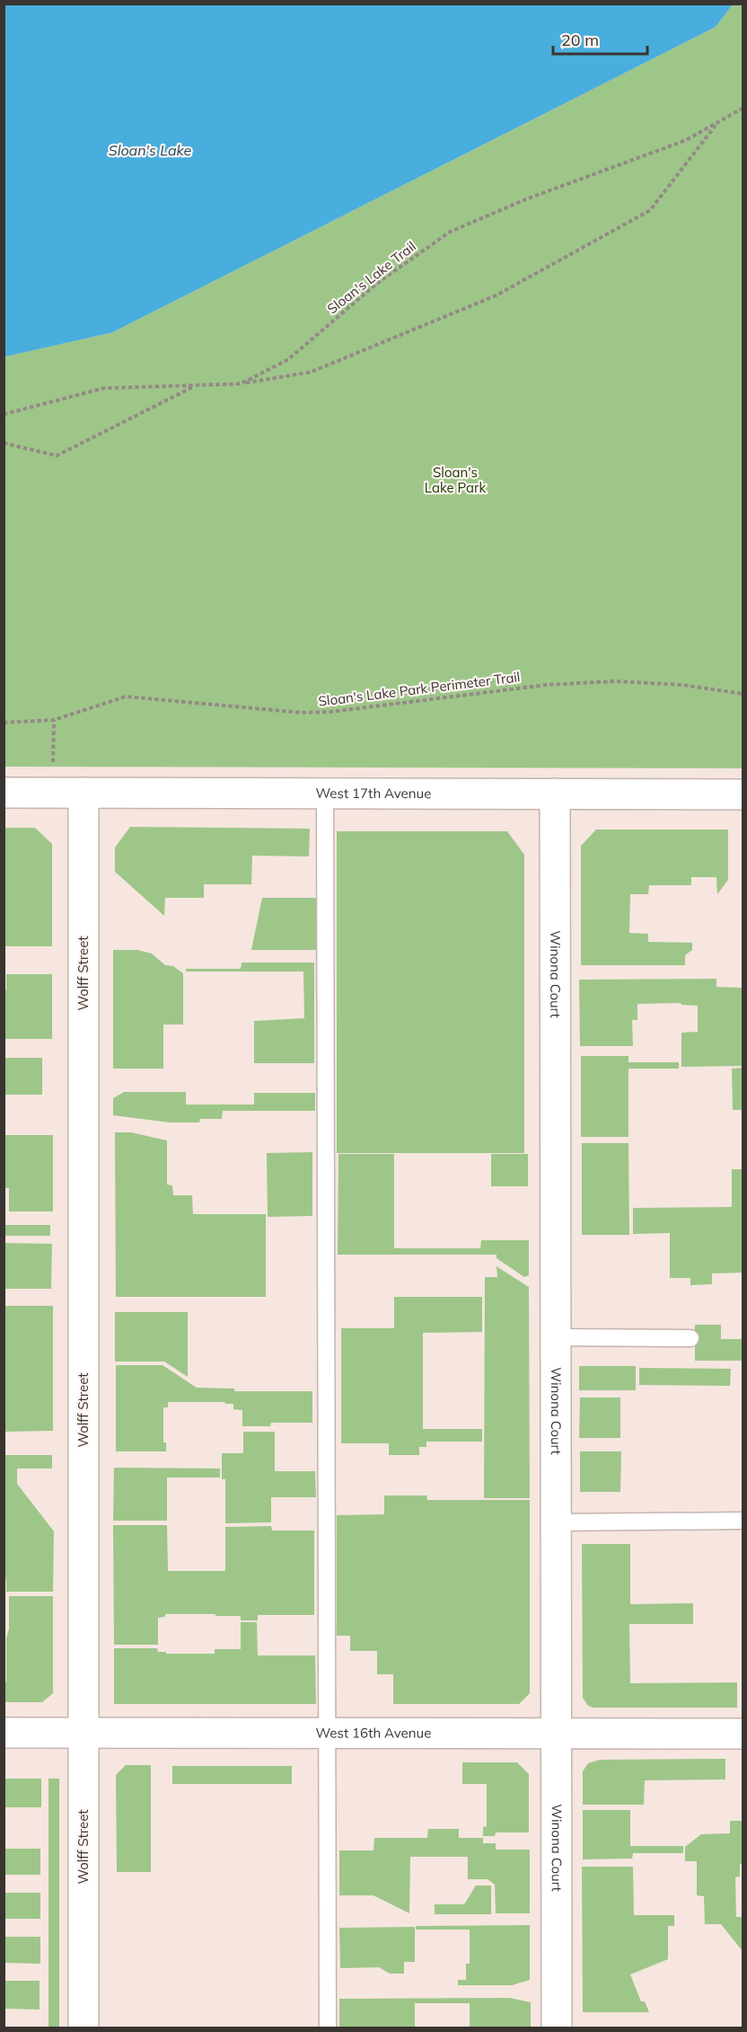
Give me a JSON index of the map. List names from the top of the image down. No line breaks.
{"streets":{"street":["West 17th Avenue","Wolff Street","Winona Court","West 16th Avenue"],"path":["Sloan's Lake Trail","Sloan's Lake Park Perimeter Trail"]},"crossings":[["West 17th Avenue","Wolff Street"],["West 17th Avenue","Winona Court"],["Wolff Street","West 16th Avenue"],["Winona Court","West 16th Avenue"]],"water":["Sloan's Lake"],"parks":["Sloan's Lake Park"],"scale_bar":"20 m"}
